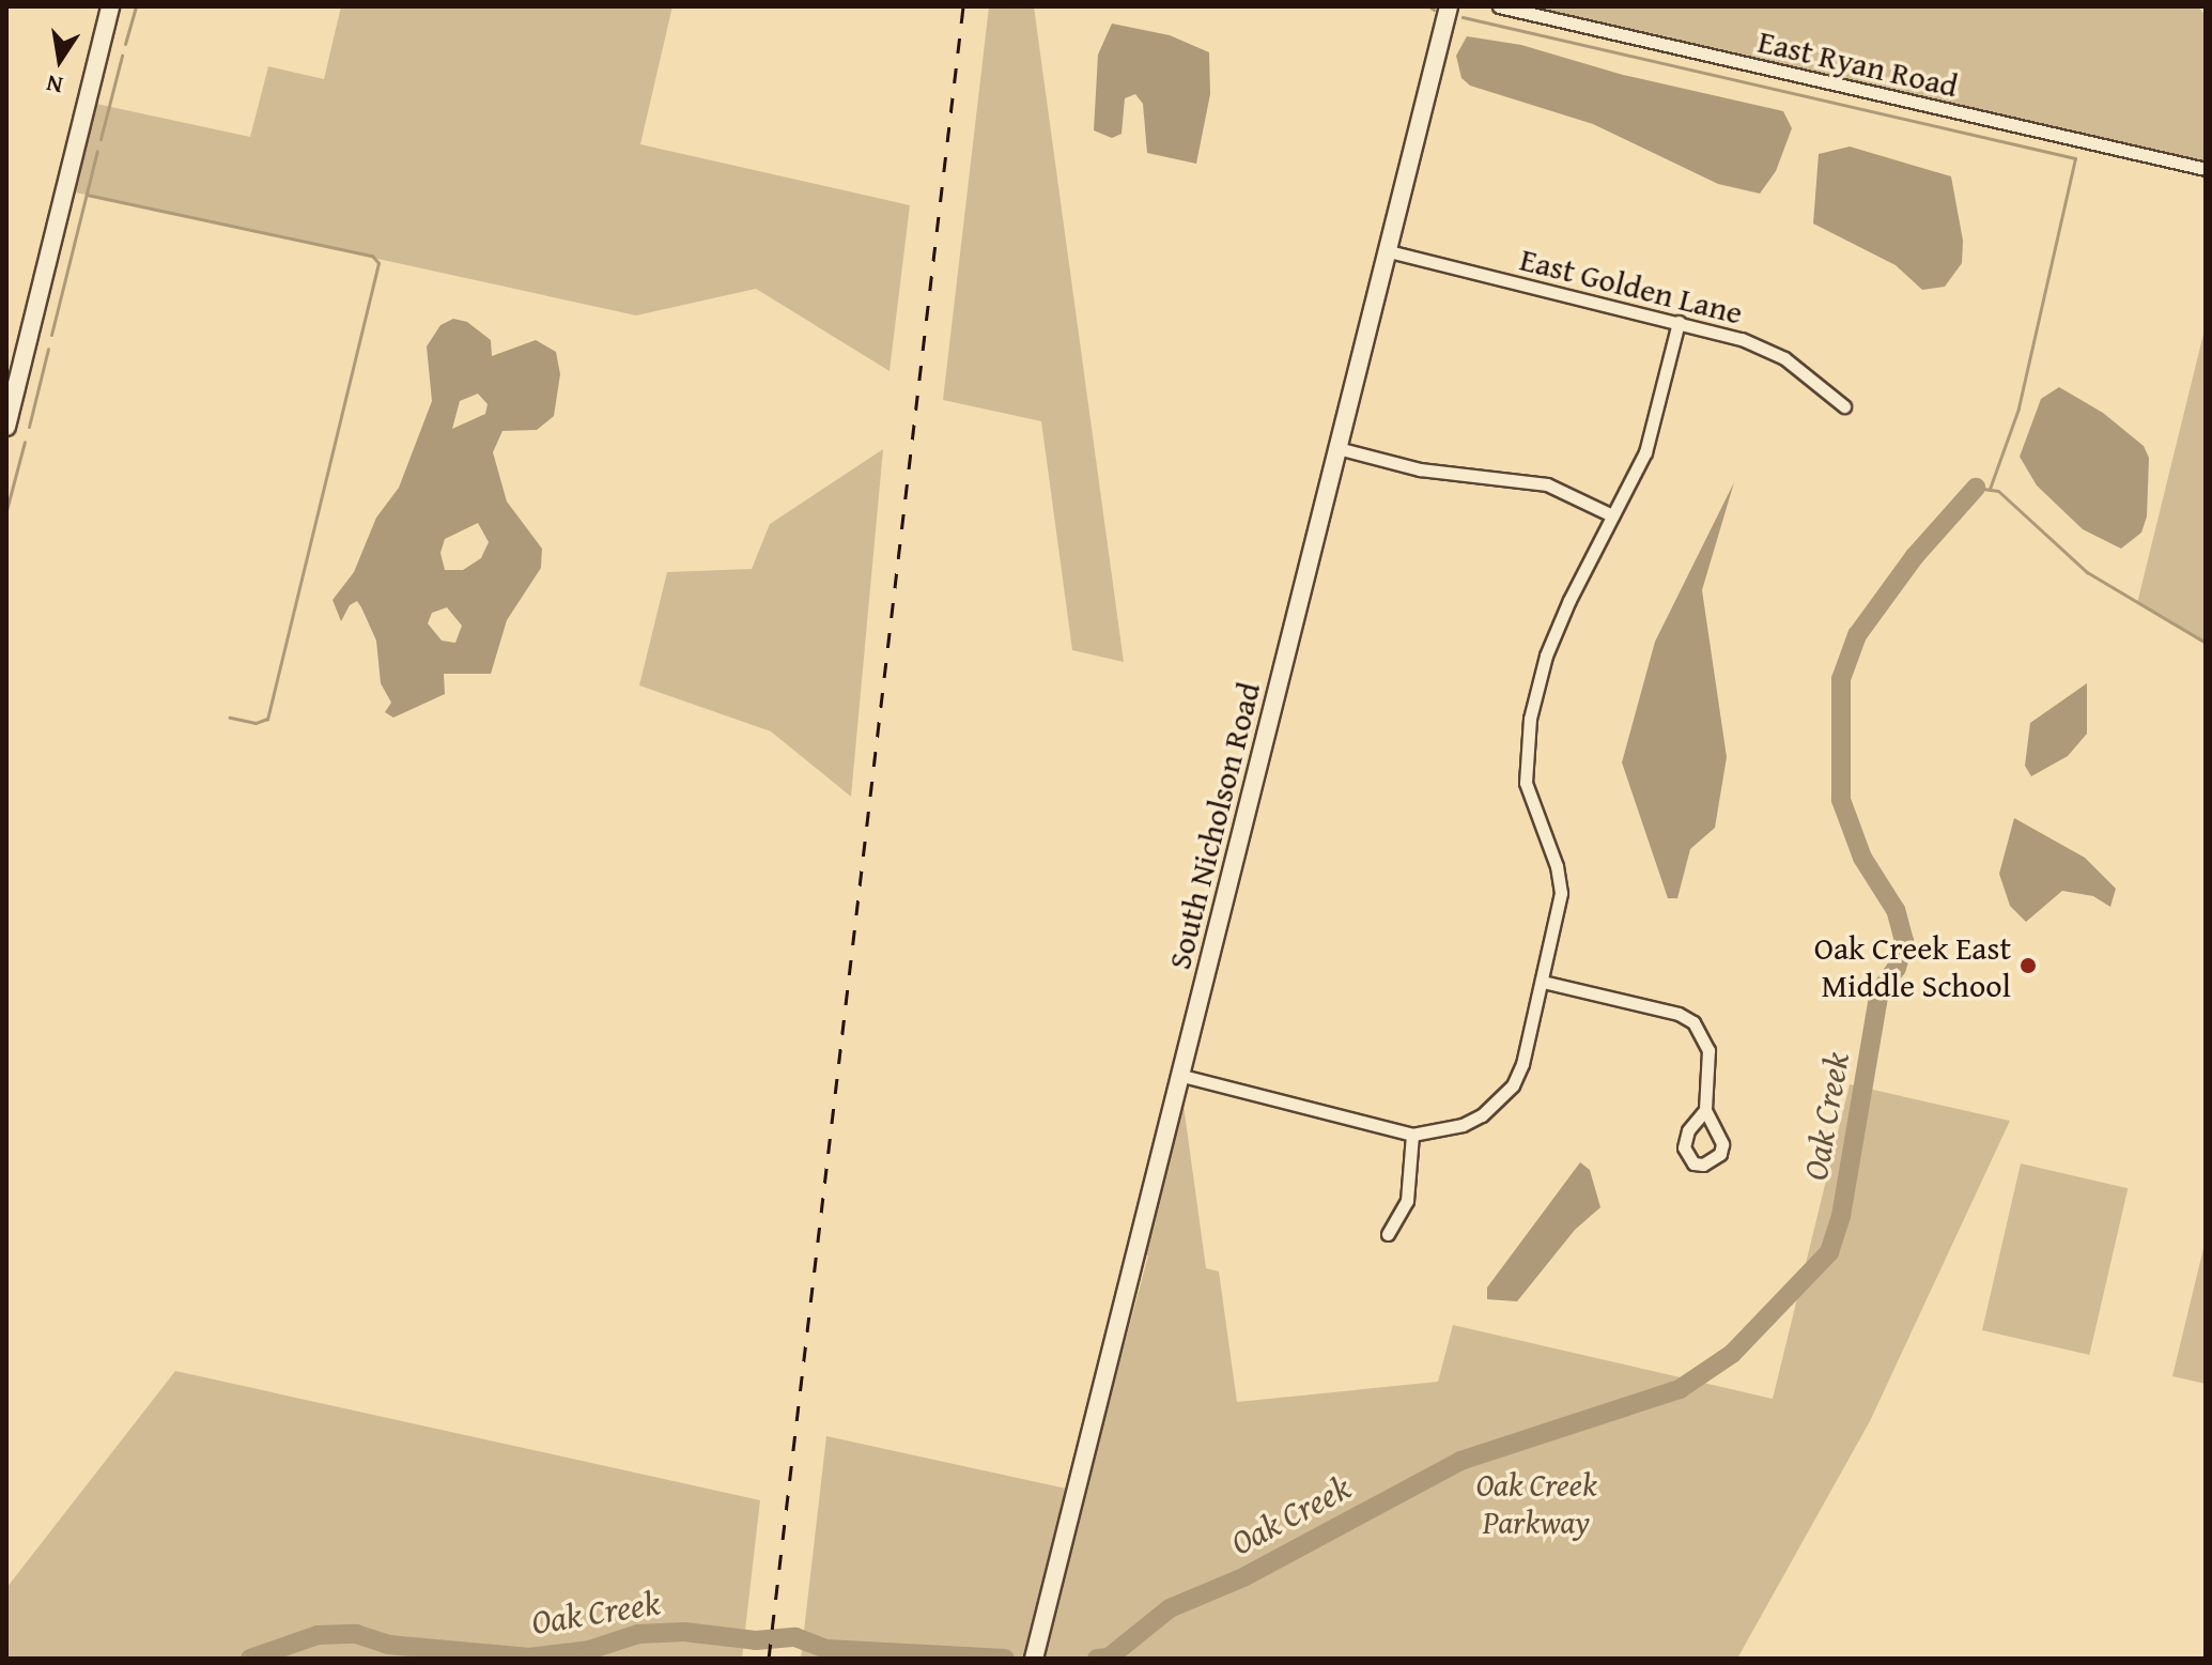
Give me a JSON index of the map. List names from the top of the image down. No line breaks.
{"streets":{"street":["East Ryan Road","East Golden Lane","South Nicholson Road"]},"crossings":[["East Golden Lane","South Nicholson Road"]],"water":["Oak Creek"],"parks":["Oak Creek Parkway"],"places":["Oak Creek East Middle School"],"north":"bottom"}
